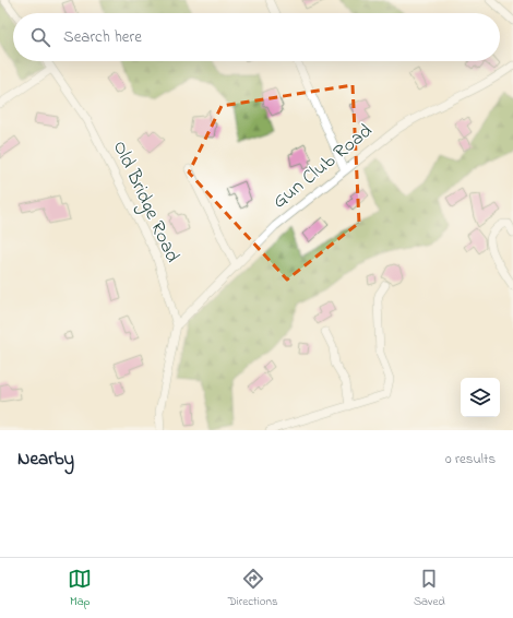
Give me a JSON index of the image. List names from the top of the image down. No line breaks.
{"streets":{"street":["Gun Club Road","Old Bridge Road"]},"crossings":[["Gun Club Road","Old Bridge Road"]],"page":{"search":"Search here","heading":["Nearby","0 results"],"nav":["Map","Directions","Saved"]}}
